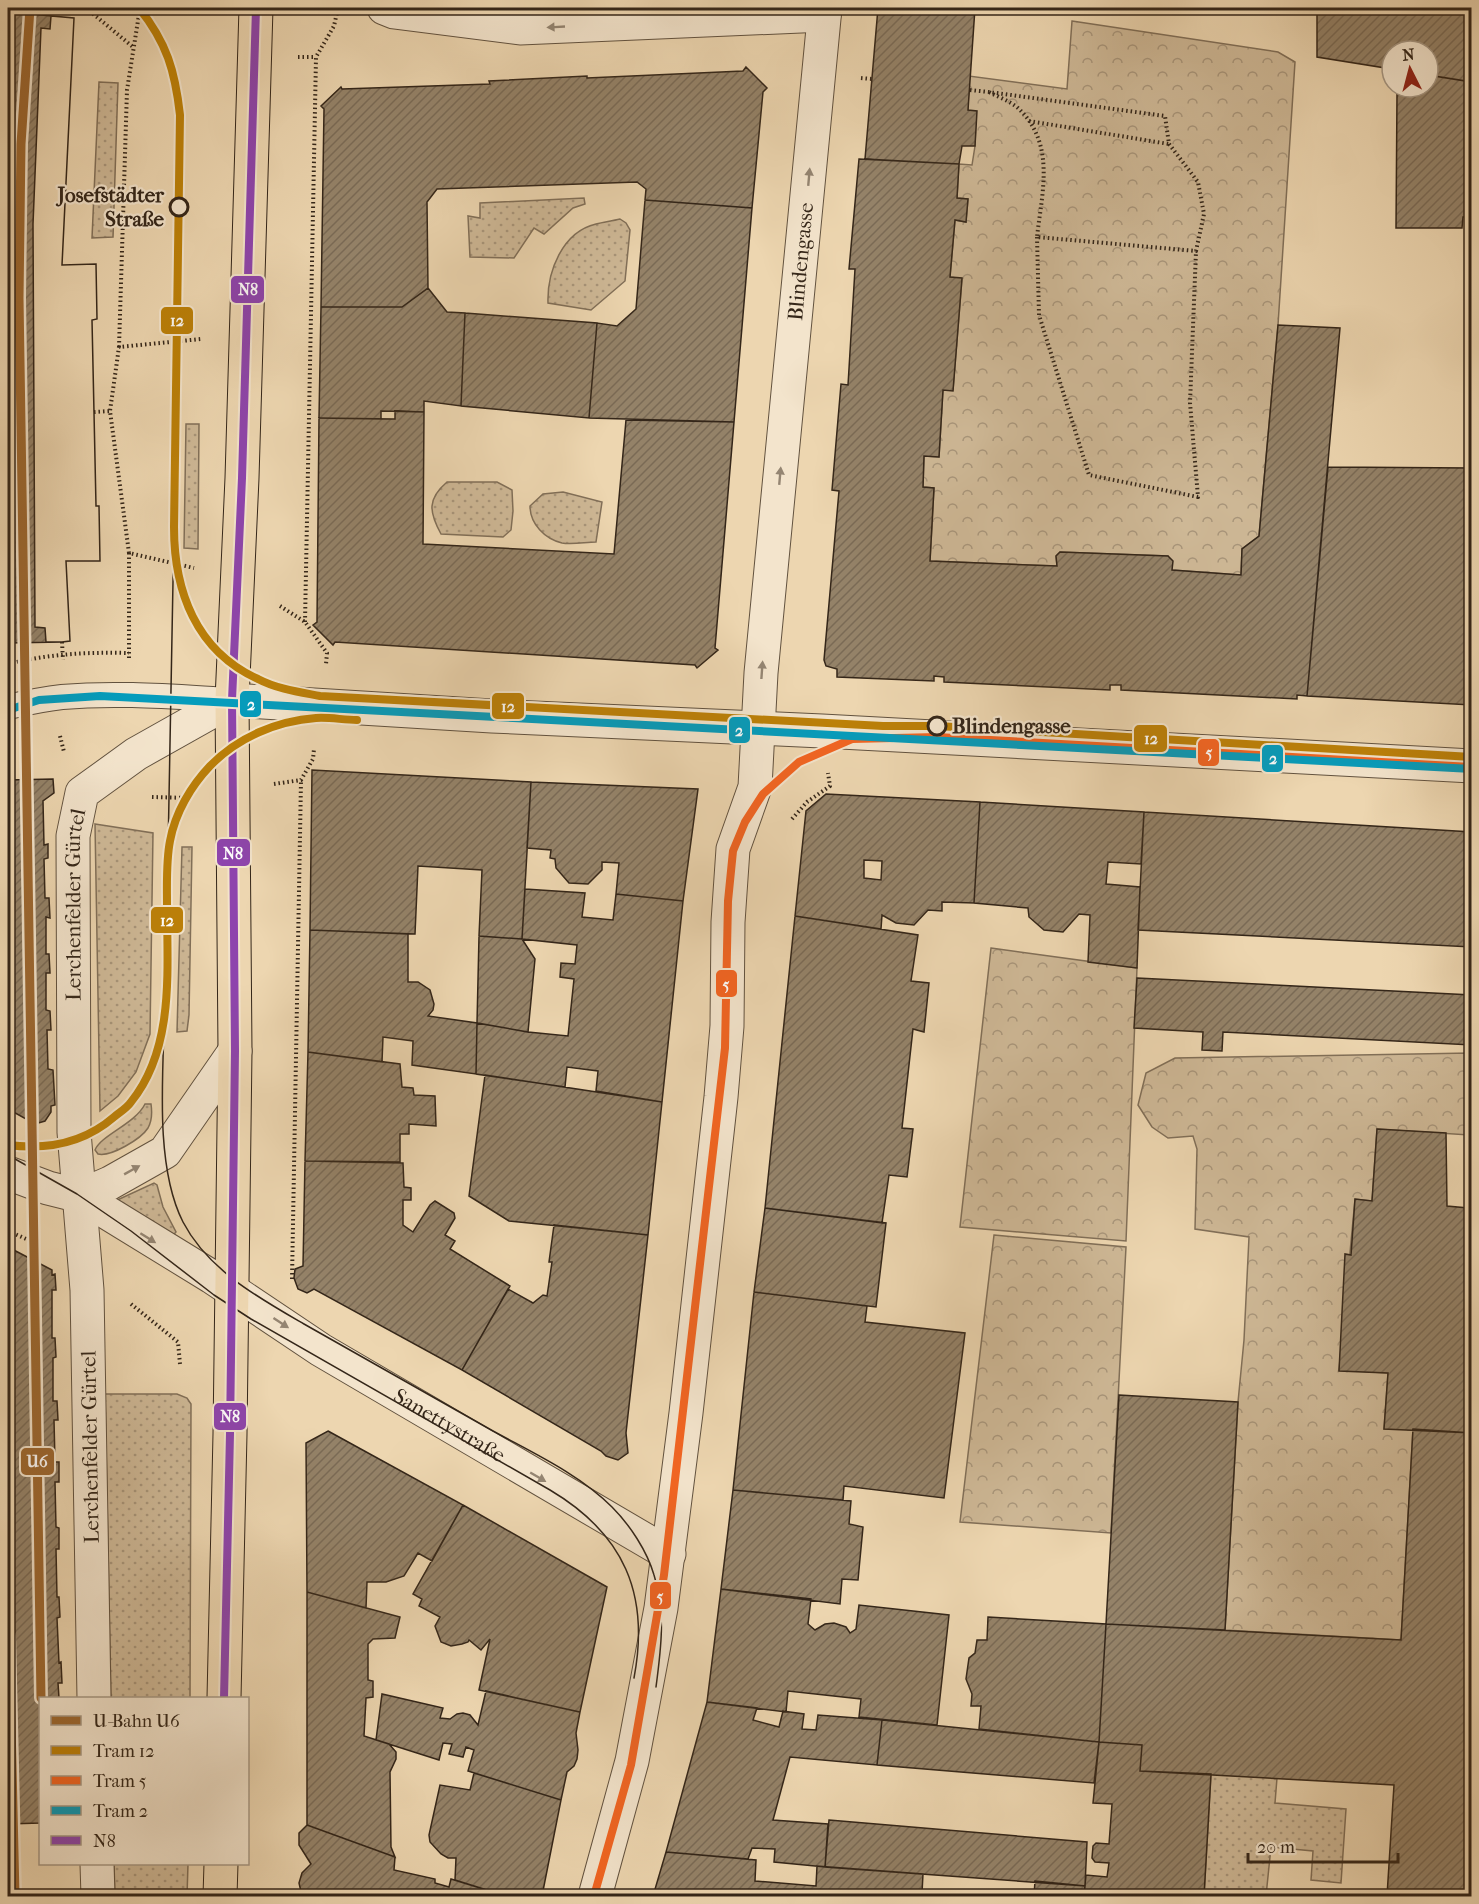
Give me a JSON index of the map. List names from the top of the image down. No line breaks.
{"streets":{"street":["Blindengasse","Lerchenfelder Gürtel","Sanettystraße"]},"crossings":[["Blindengasse","Sanettystraße"]],"one_way":["Blindengasse","Sanettystraße"],"places":["Josefstädter Straße","Blindengasse"],"lines":["metro line U6","tram line 12","transit line N8","tram line 2","tram line 5"],"legend":["U-Bahn U6","Tram 12","Tram 5","Tram 2","N8"],"scale_bar":"20 m","north":"top"}
